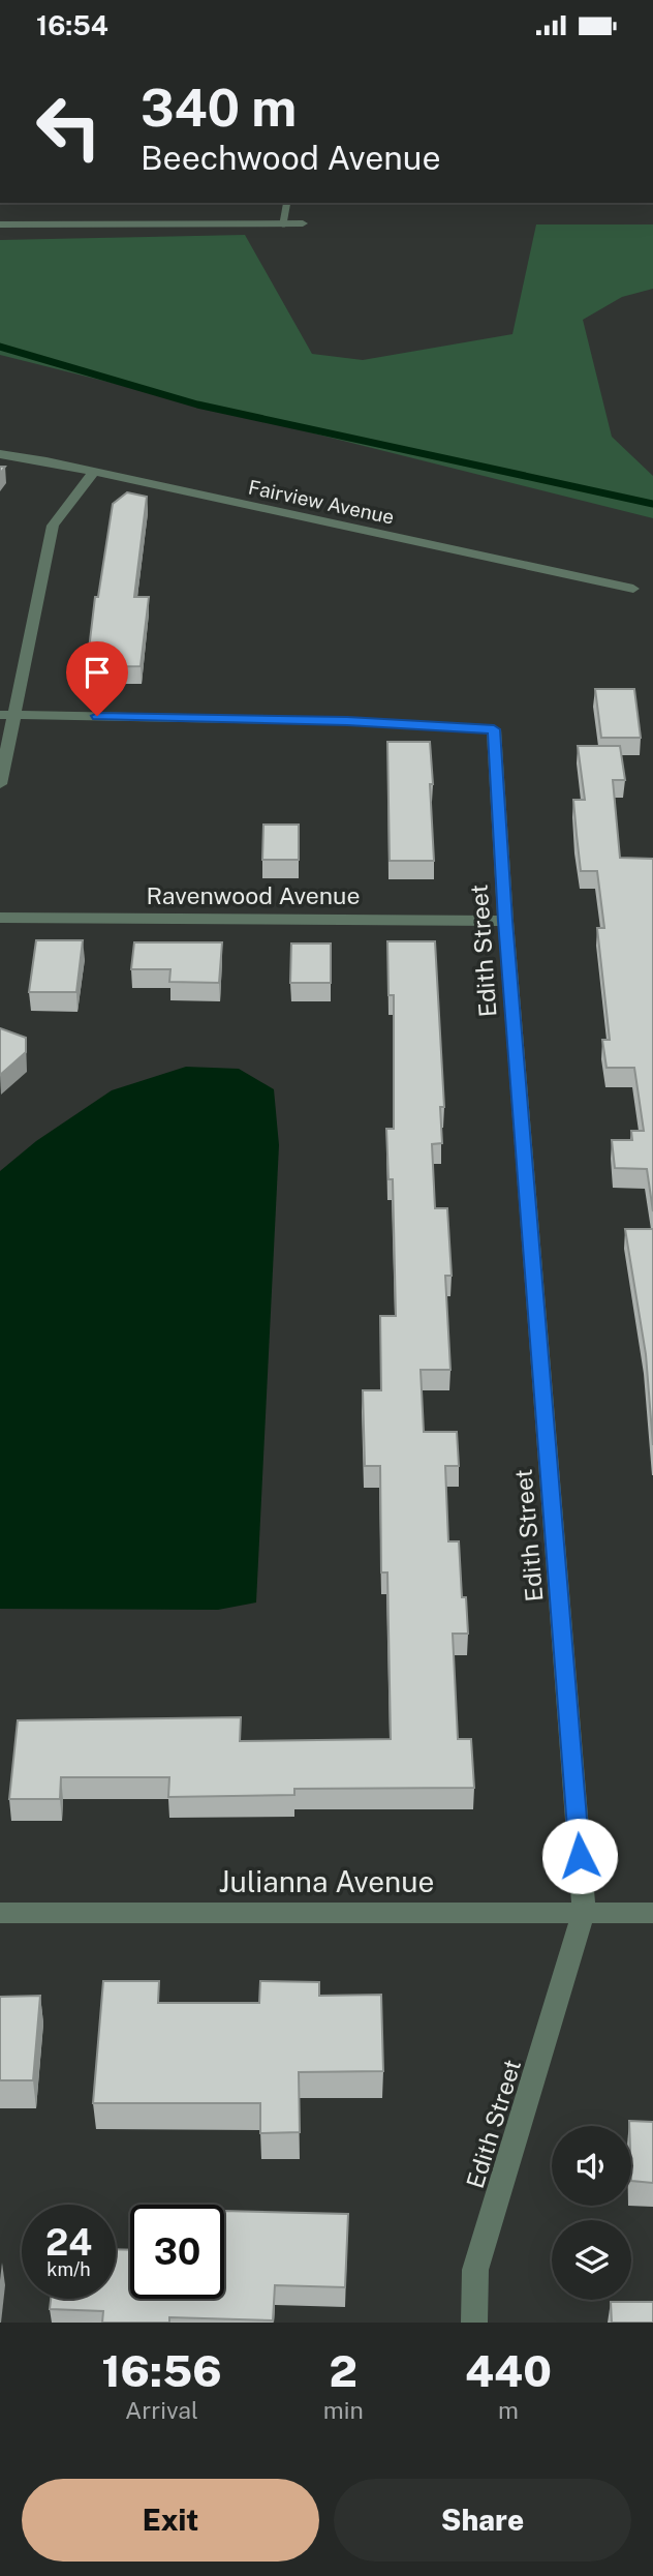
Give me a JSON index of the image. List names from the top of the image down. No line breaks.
{"streets":{"street":["Fairview Avenue","Ravenwood Avenue","Edith Street","Julianna Avenue"]},"crossings":[["Ravenwood Avenue","Edith Street"],["Edith Street","Julianna Avenue"]],"page":{"status":"16:54","turn":["340 m","Beechwood Avenue"],"speed":"24 km/h","limit":"30","eta":["16:56","Arrival","2","min","440","m"],"buttons":["Exit","Share"]}}
